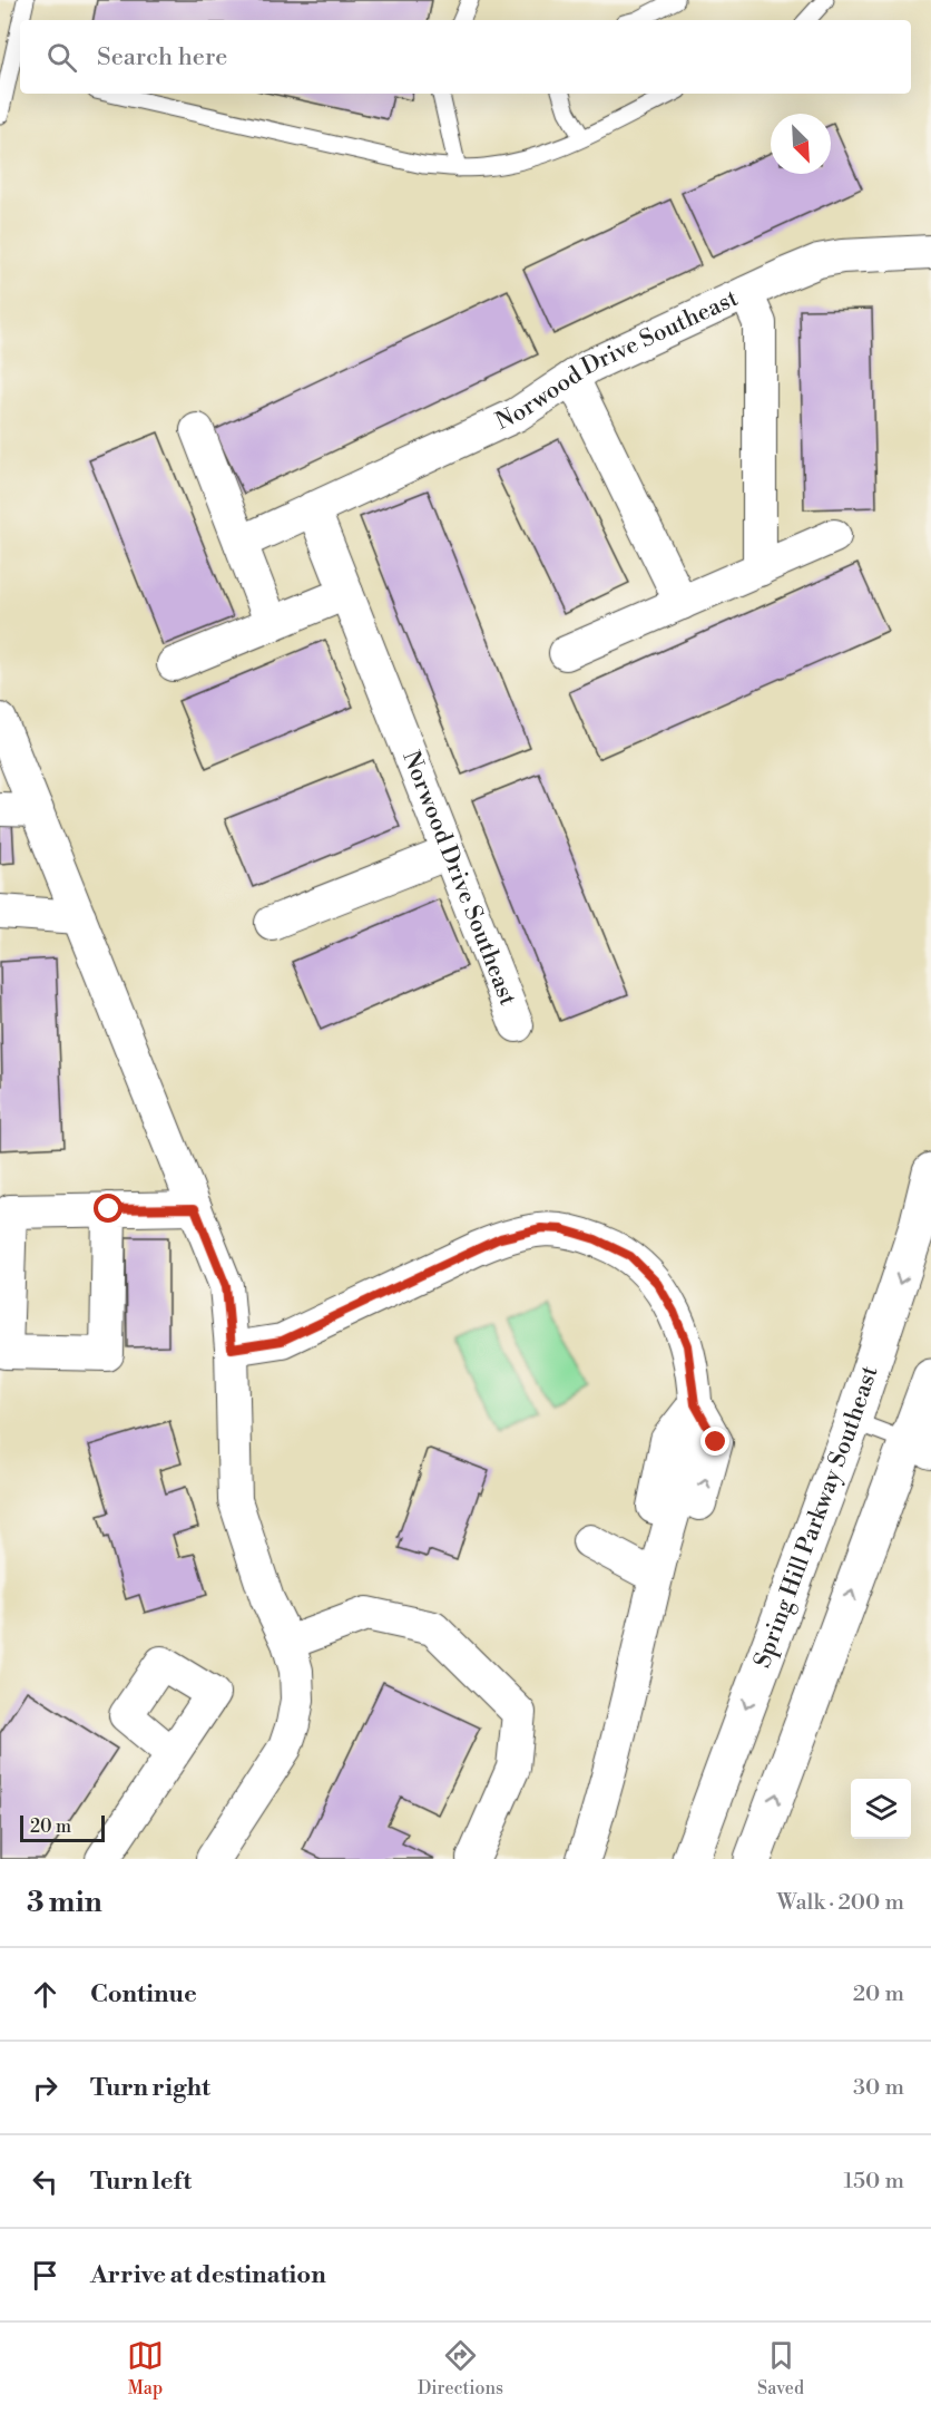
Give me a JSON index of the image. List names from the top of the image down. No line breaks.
{"streets":{"street":["Norwood Drive Southeast","Spring Hill Parkway Southeast"]},"scale_bar":"20 m","north":"bottom right","page":{"search":"Search here","scale":"20 m","heading":["3 min","Walk · 200 m"],"list":[["Continue","20 m"],["Turn right","30 m"],["Turn left","150 m"],"Arrive at destination"],"nav":["Map","Directions","Saved"]}}
